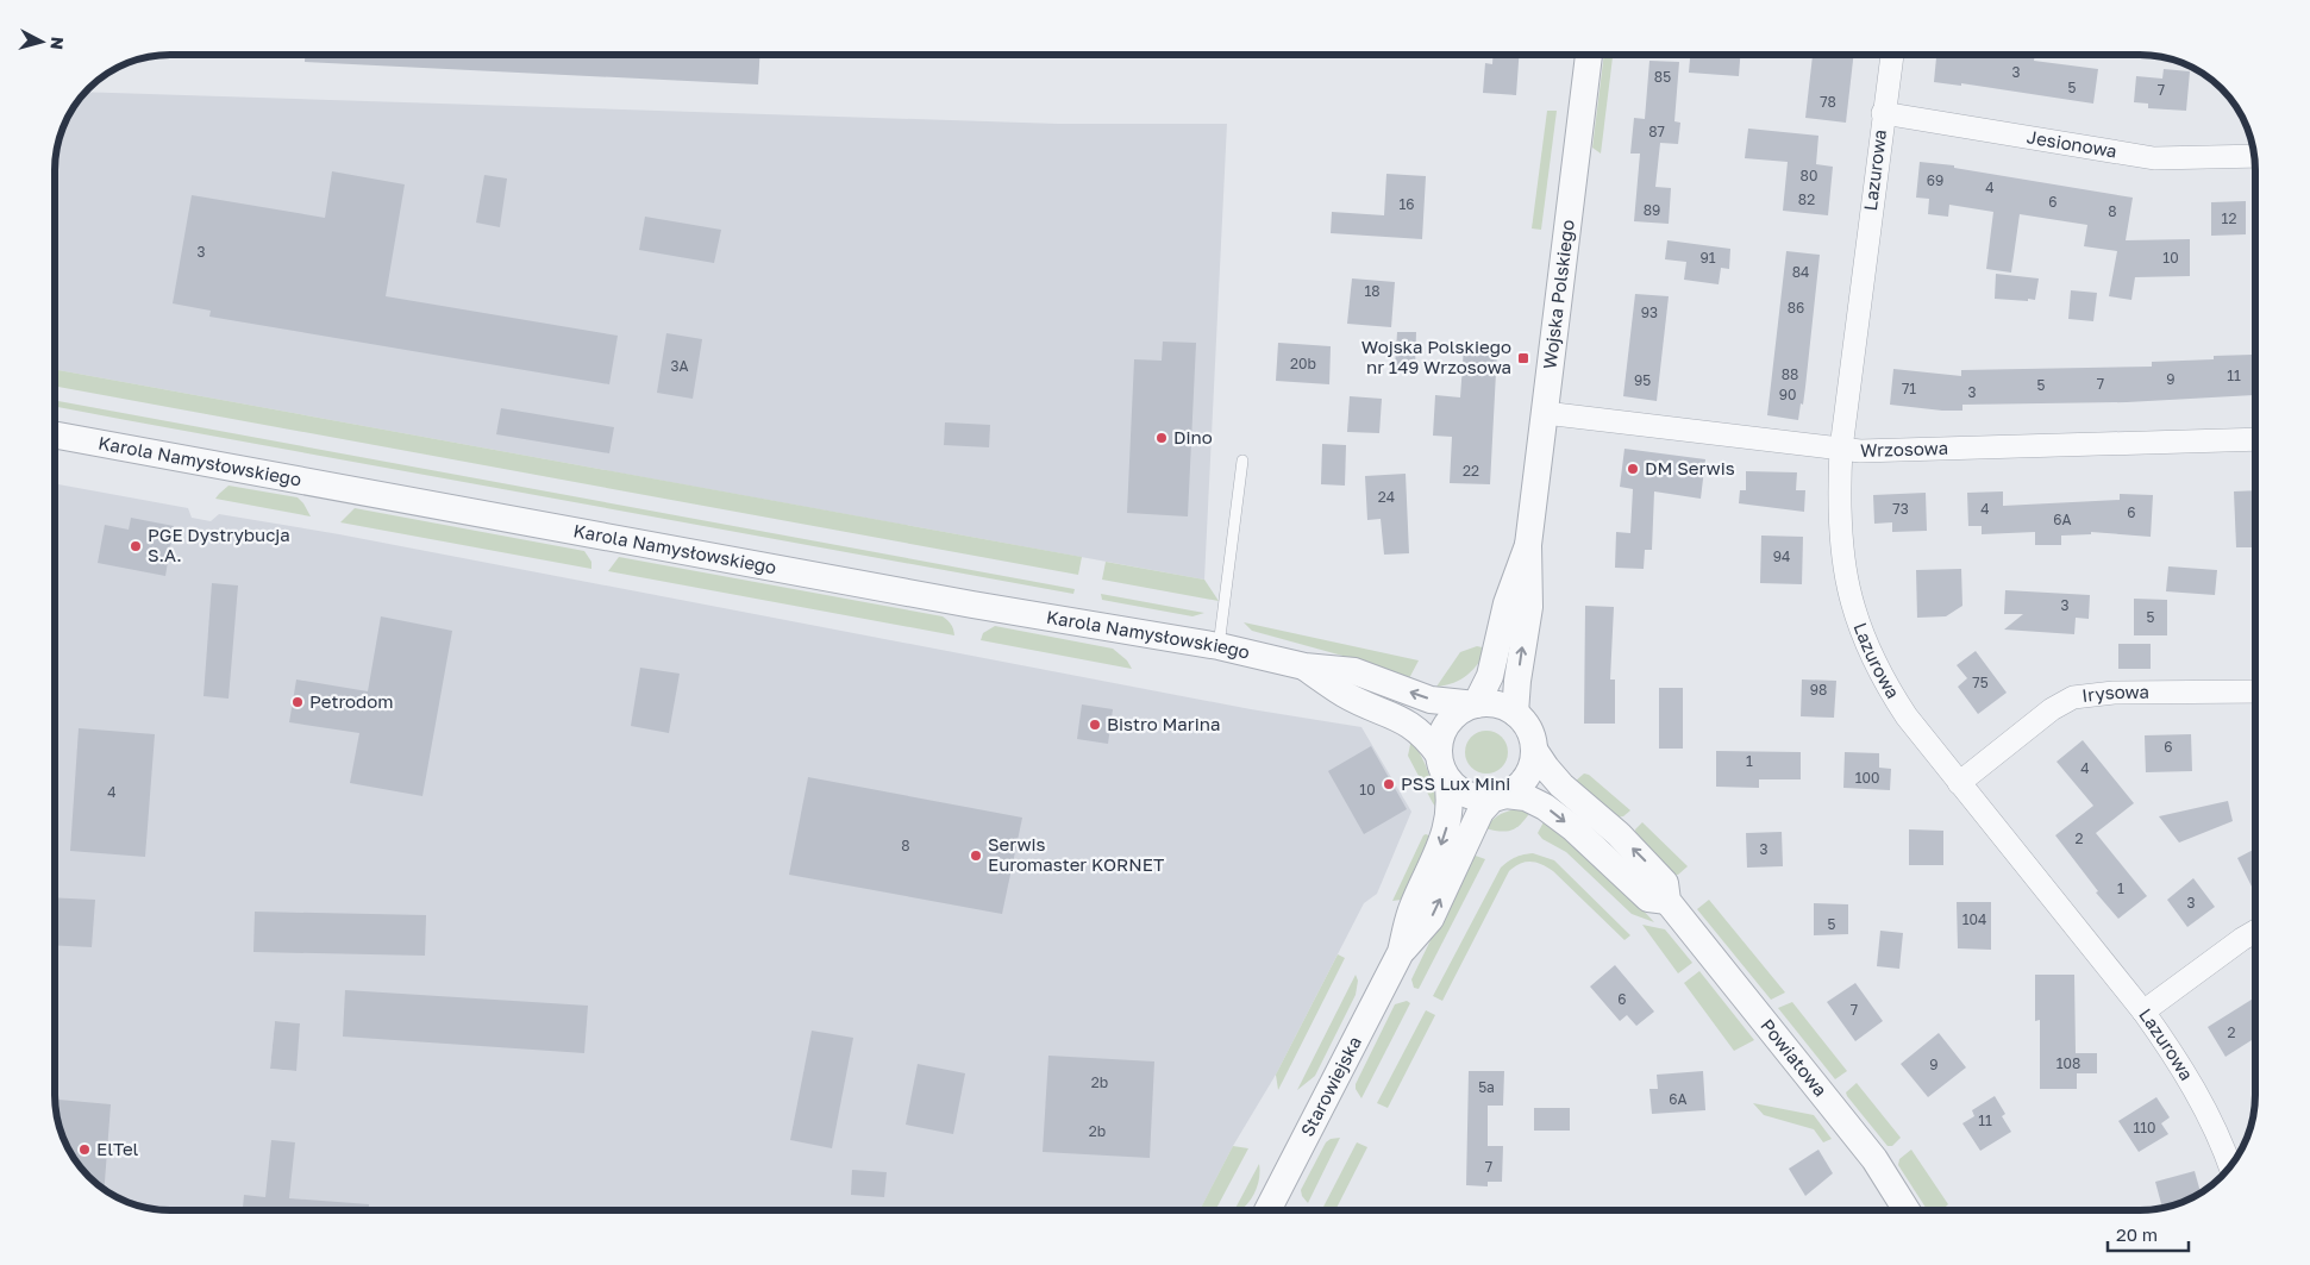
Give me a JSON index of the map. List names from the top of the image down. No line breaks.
{"streets":{"street":["Jesionowa","Lazurowa","Wojska Polskiego","Wrzosowa","Karola Namysłowskiego","Irysowa","Powiatowa","Starowiejska"]},"crossings":[["Jesionowa","Lazurowa"],["Lazurowa","Wrzosowa"],["Lazurowa","Irysowa"],["Wojska Polskiego","Wrzosowa"],["Wojska Polskiego","Karola Namysłowskiego"],["Wojska Polskiego","Powiatowa"],["Wojska Polskiego","Starowiejska"],["Karola Namysłowskiego","Powiatowa"],["Karola Namysłowskiego","Starowiejska"],["Powiatowa","Starowiejska"]],"places":{"transit":["Wojska Polskiego nr 149 Wrzosowa"],"other":["Dino","DM Serwis","PGE Dystrybucja S.A.","Petrodom","Bistro Marina","PSS Lux Mini","Serwis Euromaster KORNET","ElTel"]},"house_numbers":["3","85","5","7","78","87","80","69","4","82","6","16","89","8","12","3","91","10","84","18","86","93","20b","3A","88","11","9","95","7","5","71","3","90","22","24","73","4","6","6A","94","3","5","75","98","6","1","4","100","10","4","2","8","3","1","3","104","5","6","7","2","108","9","2b","5a","6A","11","110","2b","7"],"scale_bar":"20 m","north":"right"}
